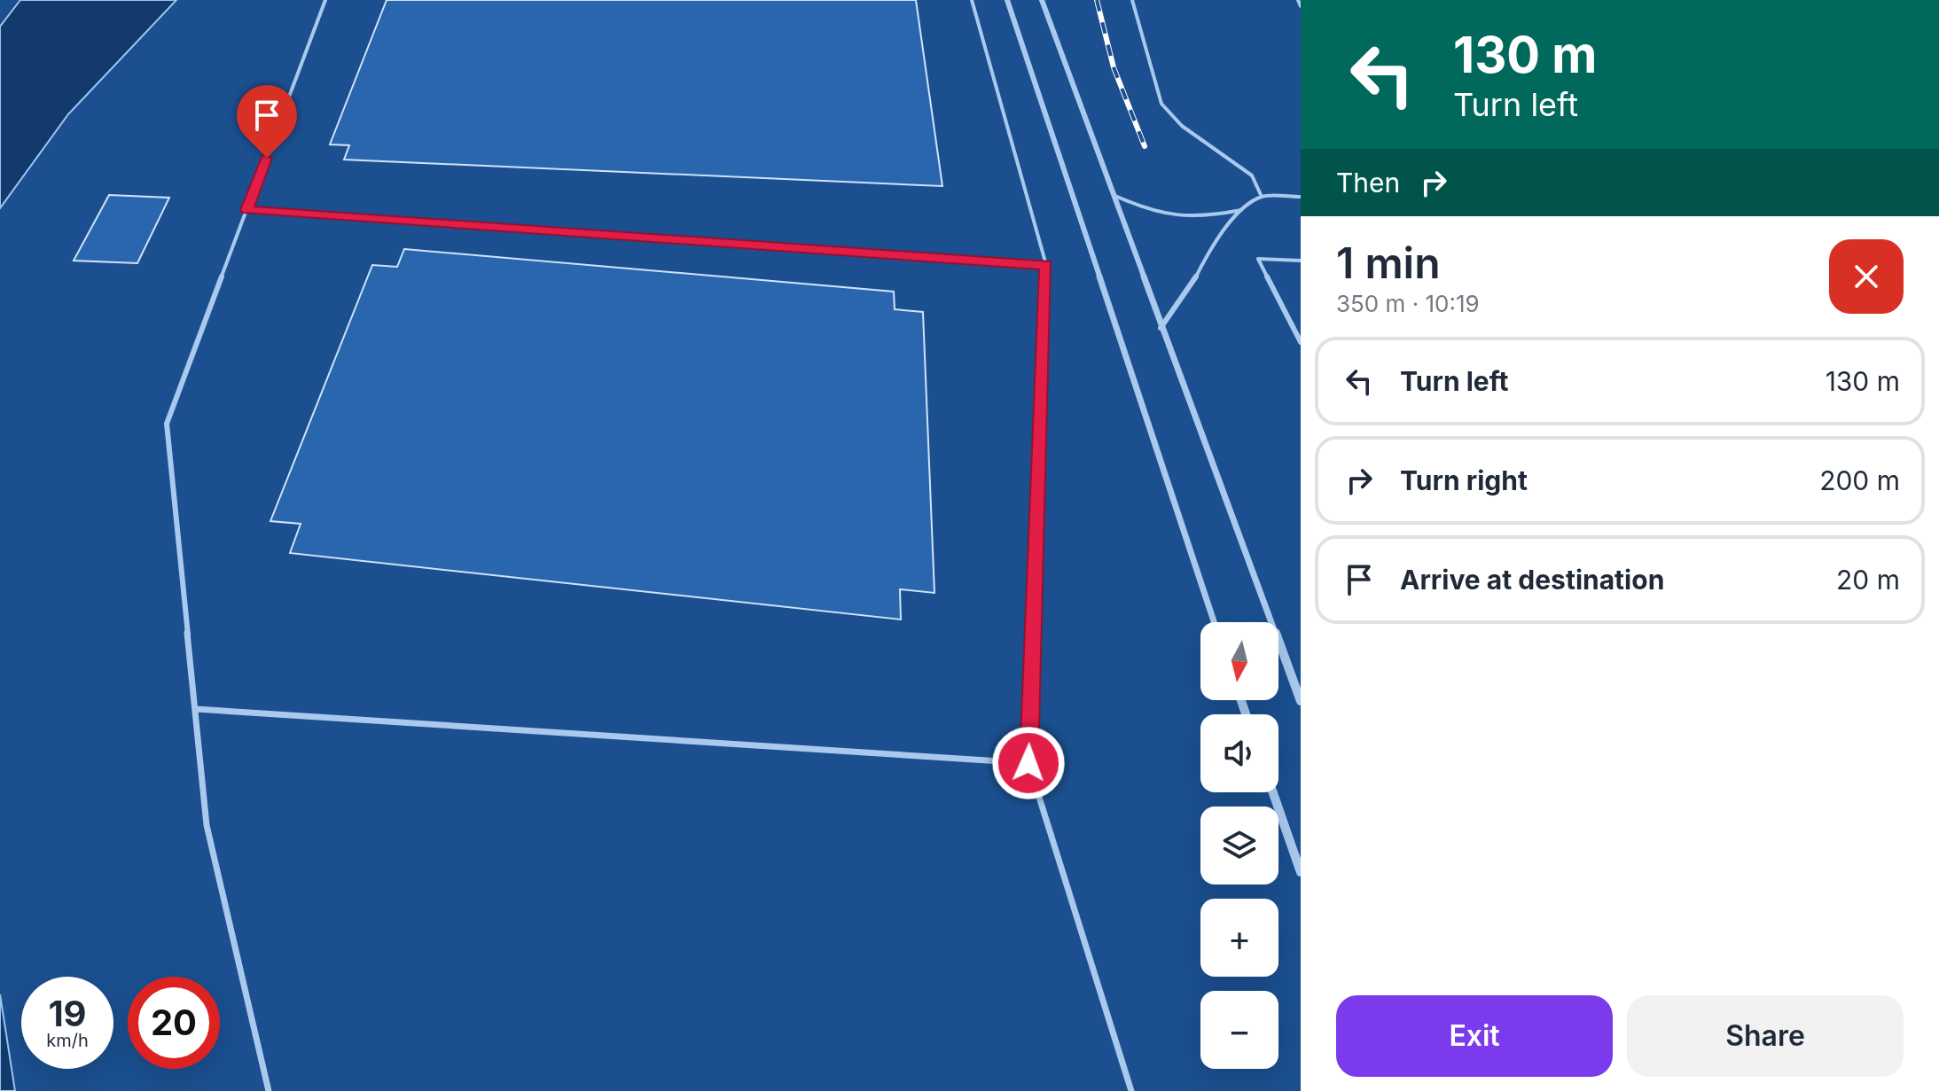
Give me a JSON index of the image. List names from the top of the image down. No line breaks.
{"north":"bottom","page":{"turn":["130 m","Turn left"],"then":"Then","heading":["1 min","350 m · 10:19"],"list":[{"name":"Turn left","value":"130 m"},{"name":"Turn right","value":"200 m"},{"name":"Arrive at destination","value":"20 m"}],"map_buttons":["+","−"],"speed":"19 km/h","limit":"20","buttons":["Exit","Share"]}}
